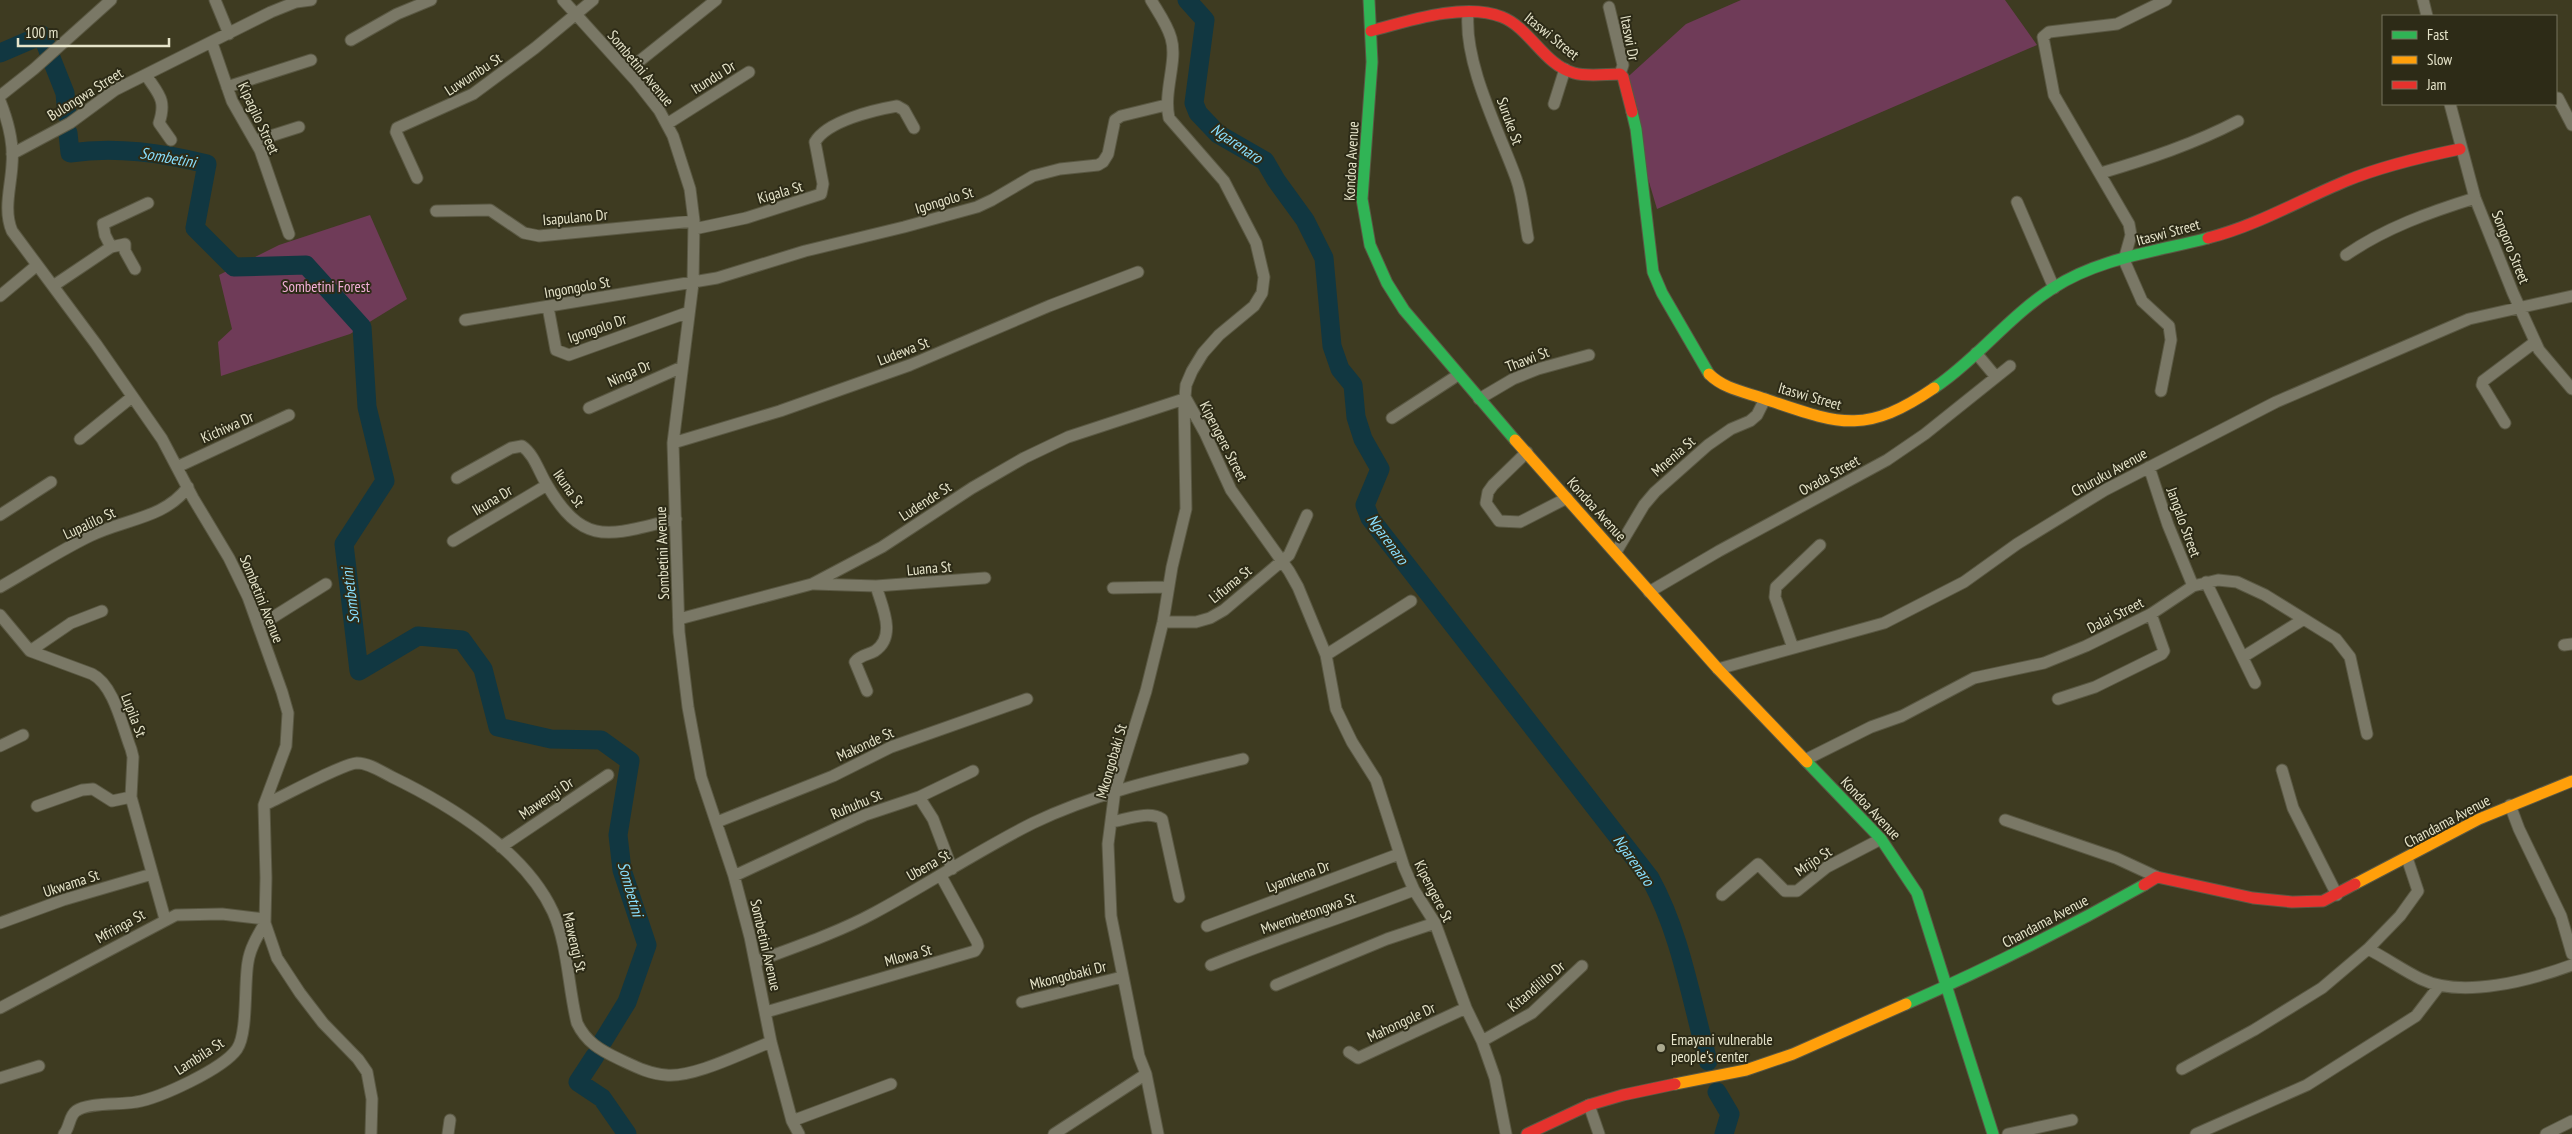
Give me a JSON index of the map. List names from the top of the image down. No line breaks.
{"streets":{"street":["Itaswi Street","Itaswi Dr","Sombetini Avenue","Luwumbu St","Itundu Dr","Bulongwa Street","Kipagilo Street","Suruke St","Kondoa Avenue","Kigala St","Igongolo St","Isapulano Dr","Songoro Street","Ingongolo St","Igongolo Dr","Ludewa St","Thawi St","Ninga Dr","Kichiwa Dr","Kipengere Street","Mnenia St","Churuku Avenue","Ovada Street","Ikuna St","Ikuna Dr","Ludende St","Jangalo Street","Lupalilo St","Luana St","Lifuma St","Dalai Street","Lupila St","Makonde St","Mkongobaki St","Mawengi Dr","Ruhuhu St","Chandama Avenue","Mrijo St","Ubena St","Lyamkena Dr","Ukwama St","Kipengere St","Mwembetongwa St","Mfringa St","Mawengi St","Mlowa St","Mkongobaki Dr","Kitandililo Dr","Mahongole Dr","Lambila St"]},"crossings":[["Itaswi Street","Itaswi Dr"],["Itaswi Street","Suruke St"],["Itaswi Street","Kondoa Avenue"],["Itaswi Street","Songoro Street"],["Itaswi Street","Mnenia St"],["Sombetini Avenue","Luwumbu St"],["Sombetini Avenue","Itundu Dr"],["Sombetini Avenue","Bulongwa Street"],["Sombetini Avenue","Kigala St"],["Sombetini Avenue","Igongolo St"],["Sombetini Avenue","Isapulano Dr"],["Sombetini Avenue","Ingongolo St"],["Sombetini Avenue","Igongolo Dr"],["Sombetini Avenue","Ludewa St"],["Sombetini Avenue","Ninga Dr"],["Sombetini Avenue","Kichiwa Dr"],["Sombetini Avenue","Ikuna St"],["Sombetini Avenue","Ludende St"],["Sombetini Avenue","Lupalilo St"],["Sombetini Avenue","Makonde St"],["Sombetini Avenue","Ruhuhu St"],["Sombetini Avenue","Ubena St"],["Sombetini Avenue","Mfringa St"],["Sombetini Avenue","Mawengi St"],["Sombetini Avenue","Mlowa St"],["Sombetini Avenue","Lambila St"],["Bulongwa Street","Kipagilo Street"],["Kondoa Avenue","Thawi St"],["Kondoa Avenue","Mnenia St"],["Kondoa Avenue","Churuku Avenue"],["Kondoa Avenue","Ovada Street"],["Kondoa Avenue","Dalai Street"],["Kondoa Avenue","Chandama Avenue"],["Kondoa Avenue","Mrijo St"],["Kigala St","Isapulano Dr"],["Igongolo St","Ingongolo St"],["Igongolo St","Kipengere Street"],["Songoro Street","Churuku Avenue"],["Ingongolo St","Igongolo Dr"],["Kipengere Street","Ludende St"],["Kipengere Street","Lifuma St"],["Kipengere Street","Mkongobaki St"],["Kipengere Street","Kipengere St"],["Churuku Avenue","Jangalo Street"],["Ikuna St","Ikuna Dr"],["Ludende St","Luana St"],["Ludende St","Mkongobaki St"],["Jangalo Street","Dalai Street"],["Lifuma St","Mkongobaki St"],["Lupila St","Ukwama St"],["Lupila St","Mfringa St"],["Mkongobaki St","Ubena St"],["Mkongobaki St","Mkongobaki Dr"],["Mawengi Dr","Mawengi St"],["Ubena St","Mlowa St"],["Lyamkena Dr","Kipengere St"],["Kipengere St","Mwembetongwa St"],["Kipengere St","Kitandililo Dr"],["Kipengere St","Mahongole Dr"],["Mfringa St","Lambila St"]],"water":["Ngarenaro","Sombetini"],"parks":["Sombetini Forest"],"places":["Emayani vulnerable people's center"],"legend":["Fast","Slow","Jam"],"scale_bar":"100 m"}
